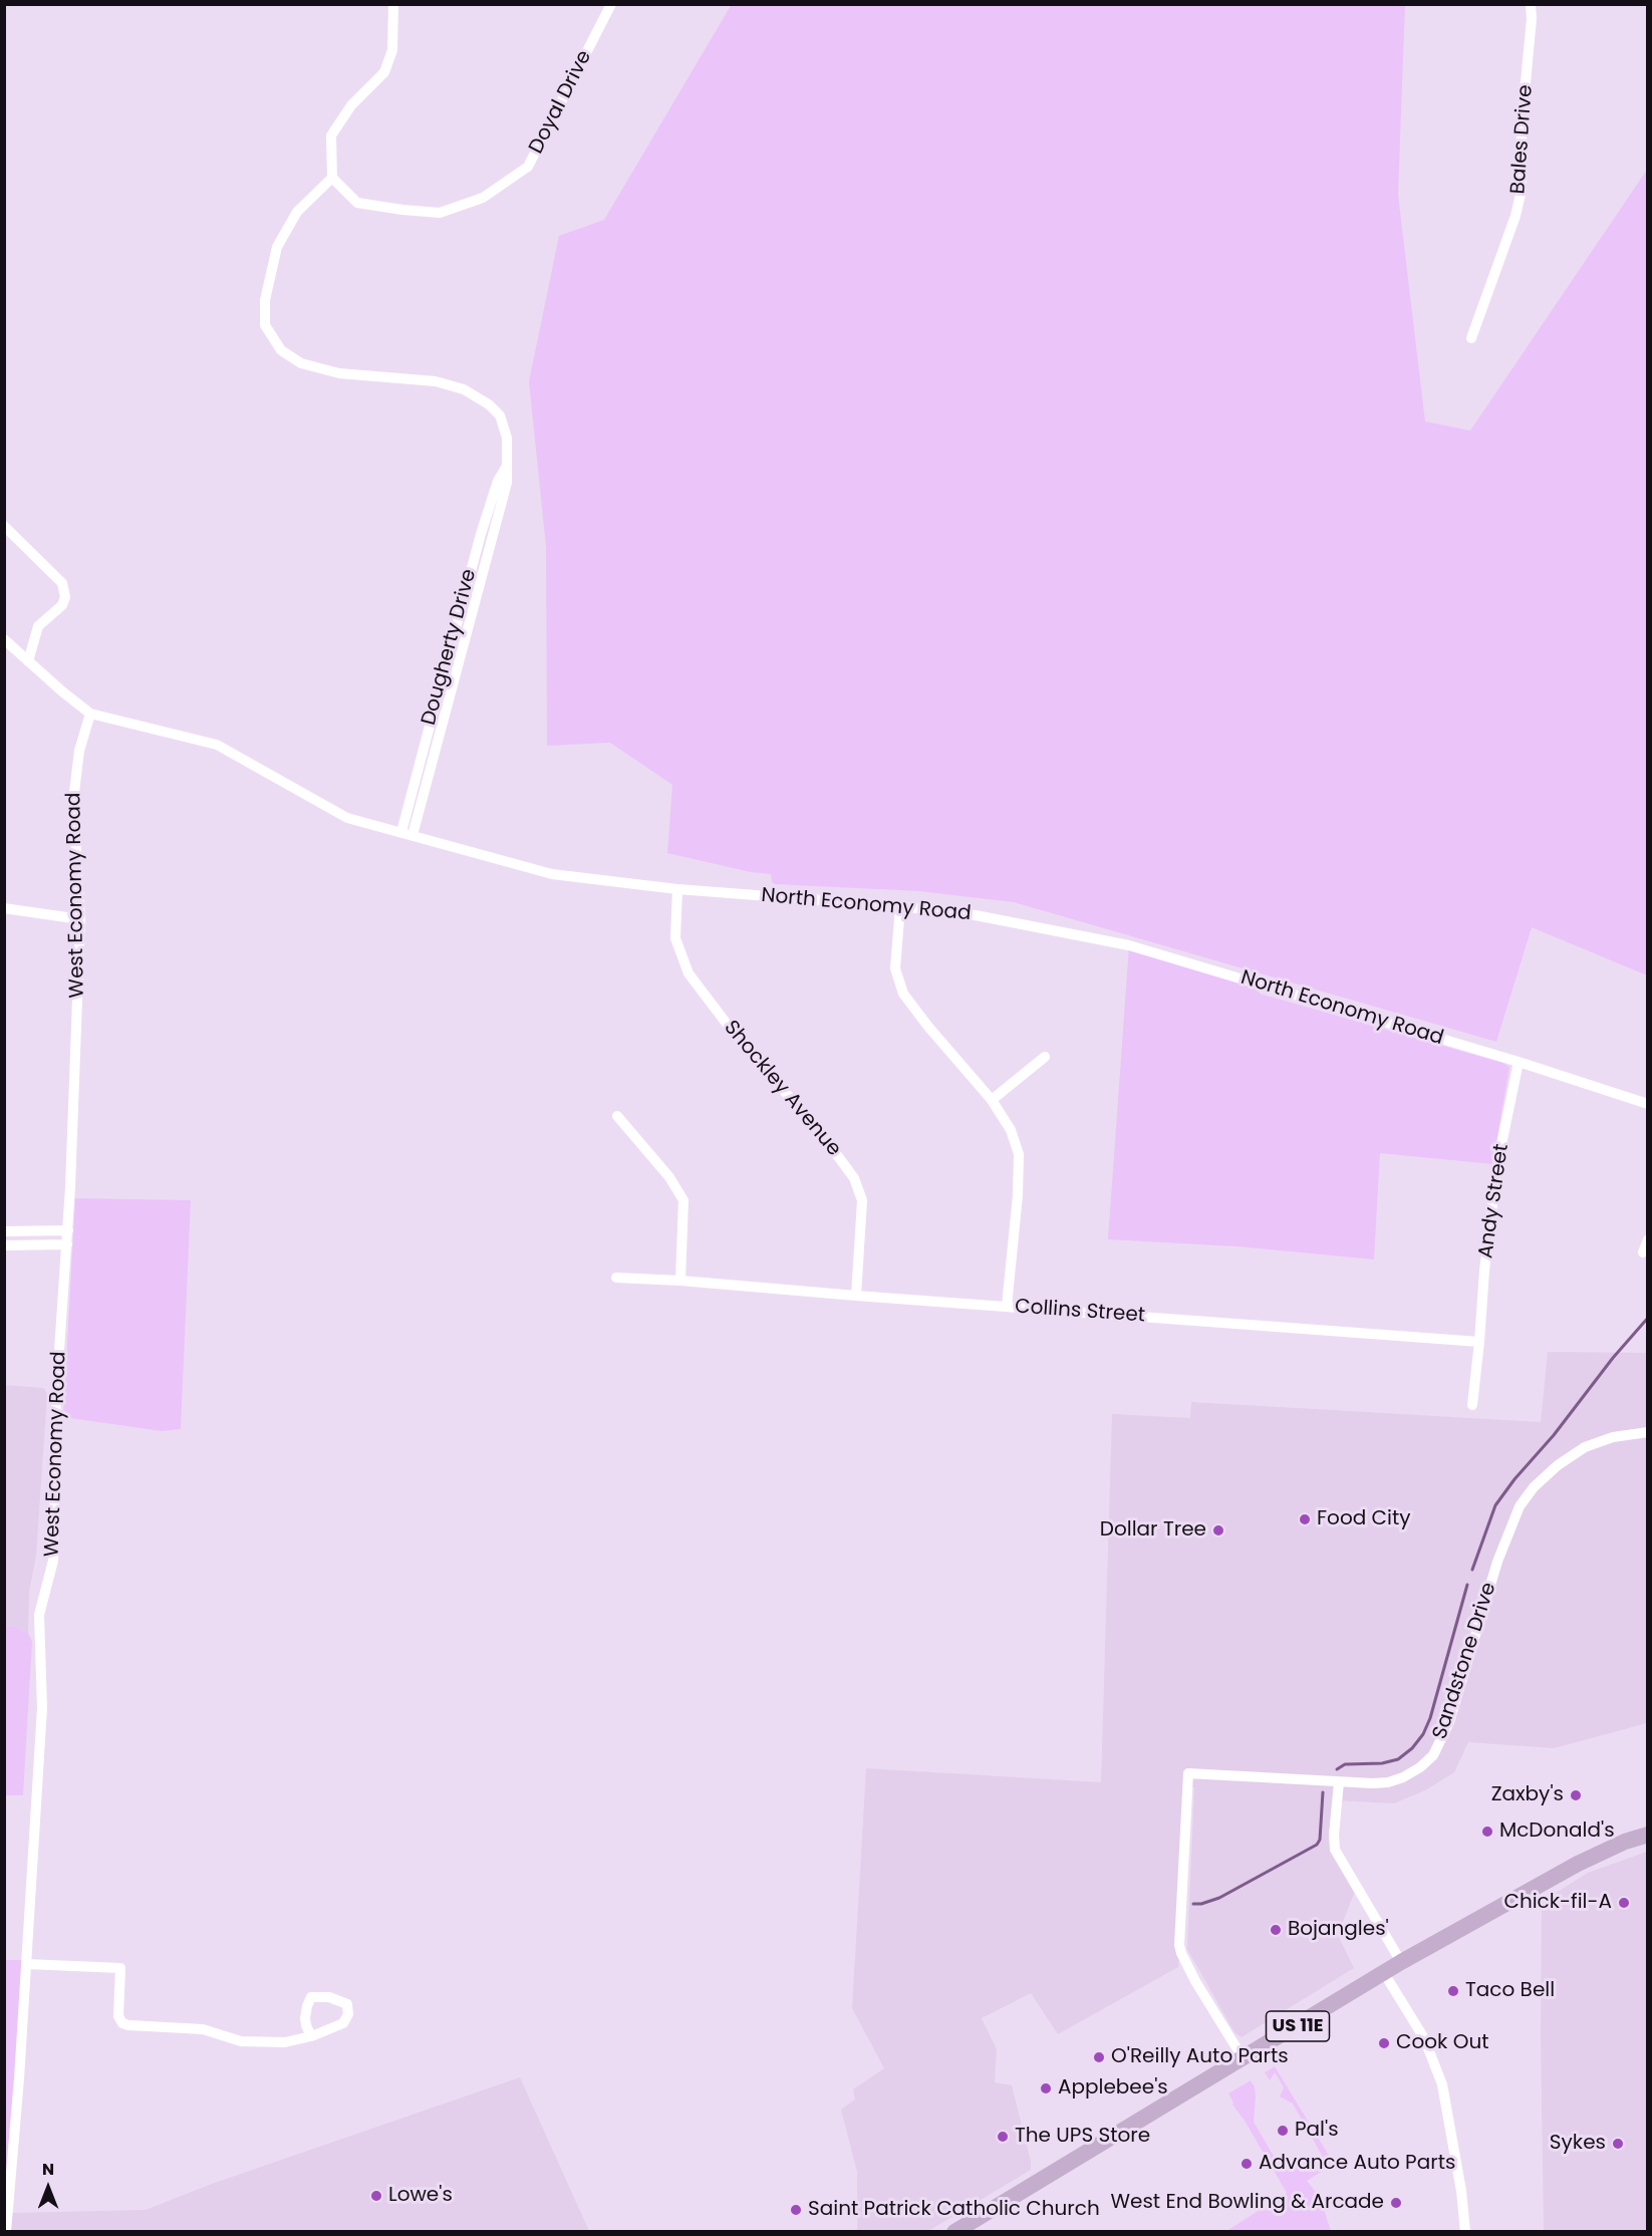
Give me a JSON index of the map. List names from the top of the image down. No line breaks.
{"streets":{"main road":["US 11E"],"street":["Doyal Drive","Bales Drive","Dougherty Drive","West Economy Road","North Economy Road","Shockley Avenue","Andy Street","Collins Street","Sandstone Drive"]},"crossings":[["Doyal Drive","Dougherty Drive"],["Dougherty Drive","North Economy Road"],["West Economy Road","North Economy Road"],["North Economy Road","Shockley Avenue"],["North Economy Road","Andy Street"],["Shockley Avenue","Collins Street"],["Andy Street","Collins Street"],["Sandstone Drive","US 11E"]],"places":["Food City","Dollar Tree","Zaxby's","McDonald's","Chick-fil-A","Bojangles'","Taco Bell","Cook Out","O'Reilly Auto Parts","Applebee's","Pal's","The UPS Store","Sykes","Advance Auto Parts","Lowe's","West End Bowling & Arcade","Saint Patrick Catholic Church"],"north":"top"}
